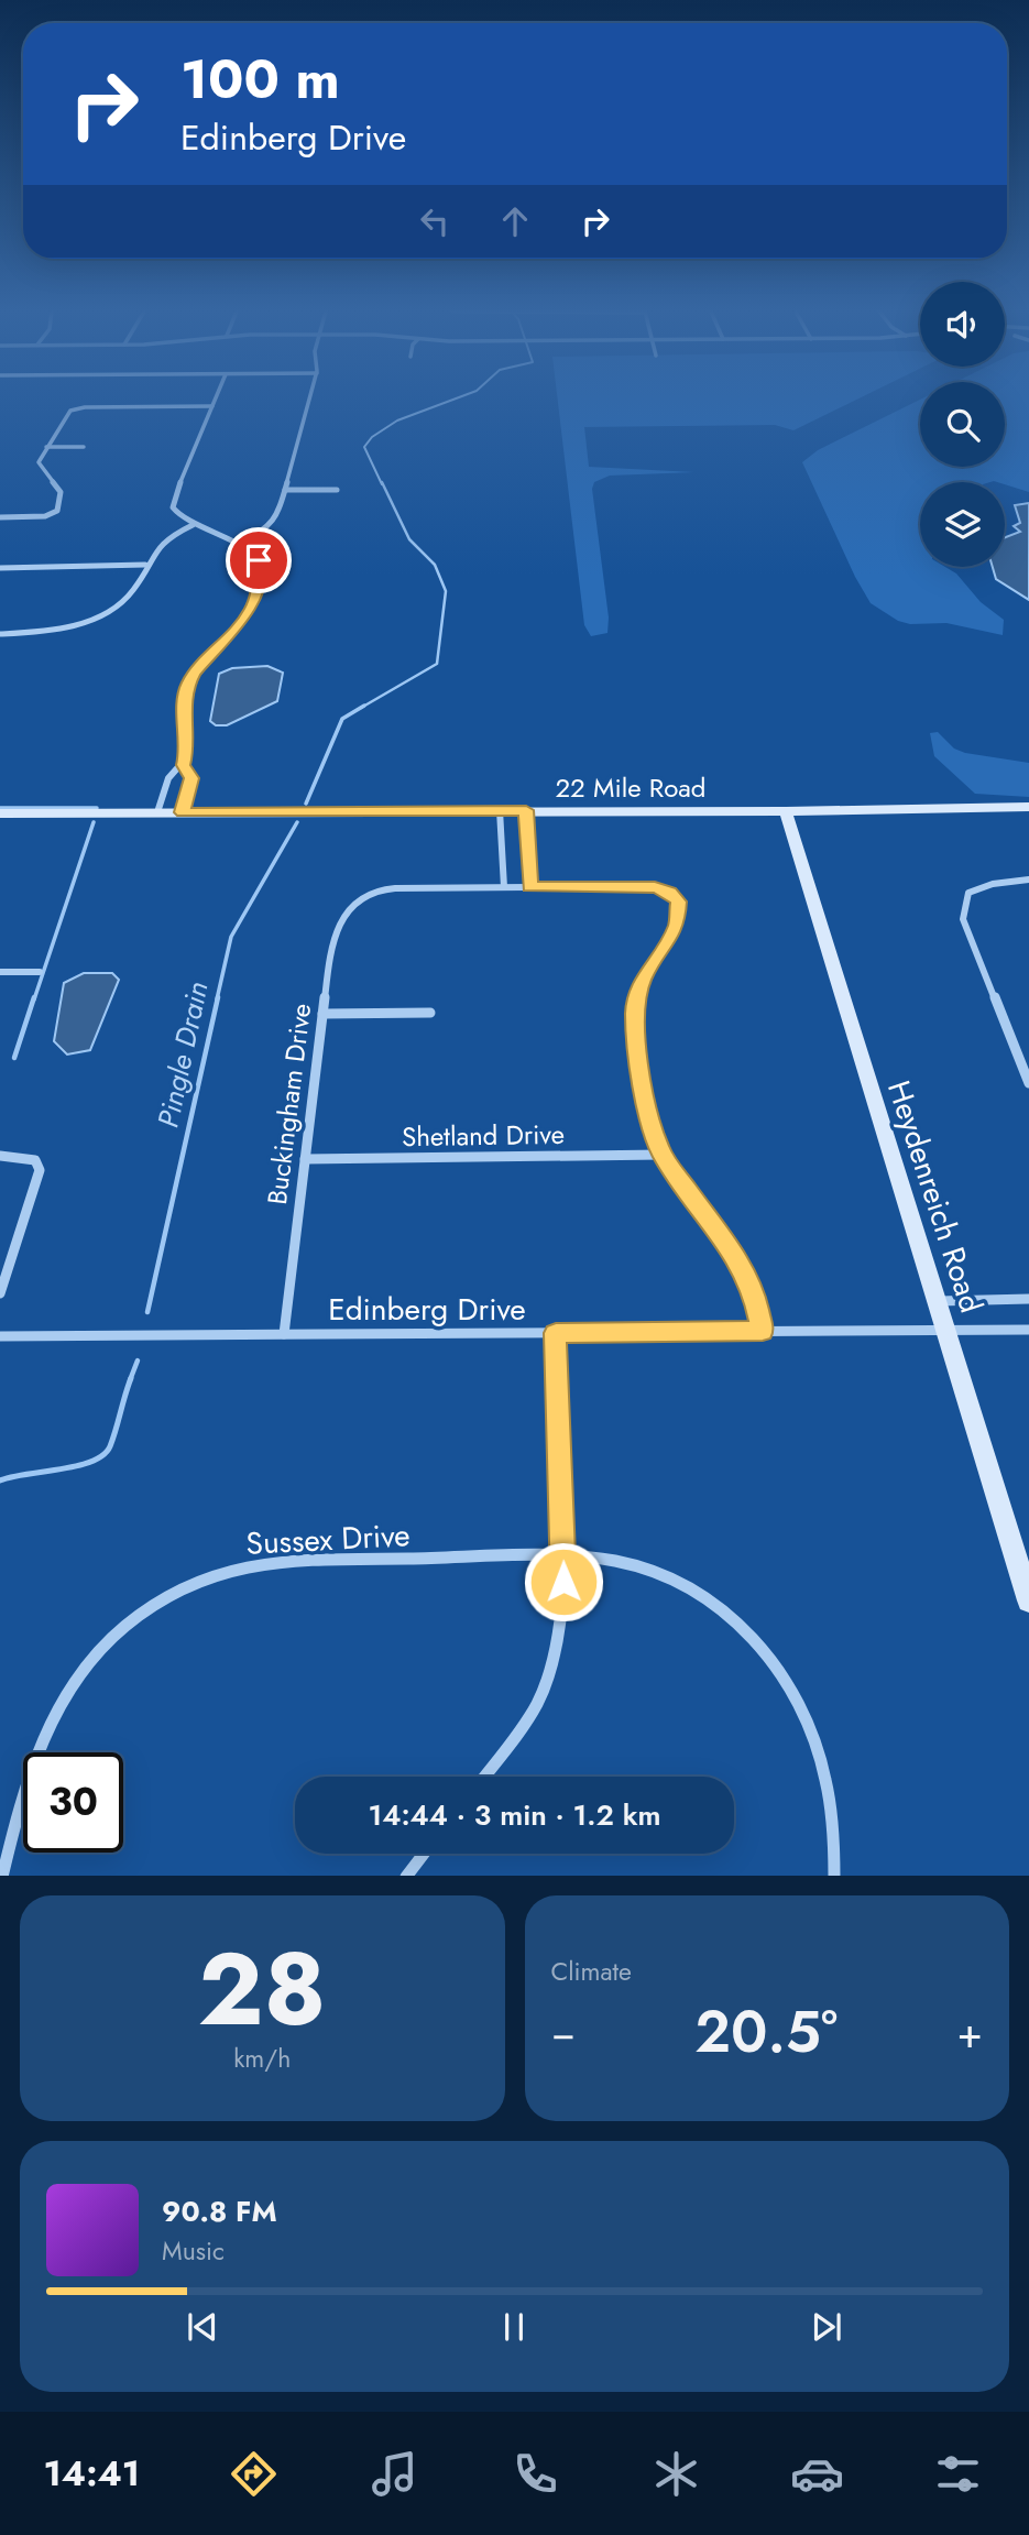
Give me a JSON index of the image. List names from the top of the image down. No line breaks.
{"streets":{"street":["22 Mile Road","Buckingham Drive","Shetland Drive","Heydenreich Road","Edinberg Drive","Sussex Drive"]},"crossings":[["22 Mile Road","Heydenreich Road"],["Buckingham Drive","Shetland Drive"],["Buckingham Drive","Edinberg Drive"],["Heydenreich Road","Edinberg Drive"]],"water":["Pingle Drain"],"page":{"turn":["100 m","Edinberg Drive"],"limit":"30","trip":"14:44 · 3 min · 1.2 km","tile":[["28","km/h"],"Climate"],"heat":["−","20.5°","+"],"song":["90.8 FM","Music"],"tabs":"14:41"}}
